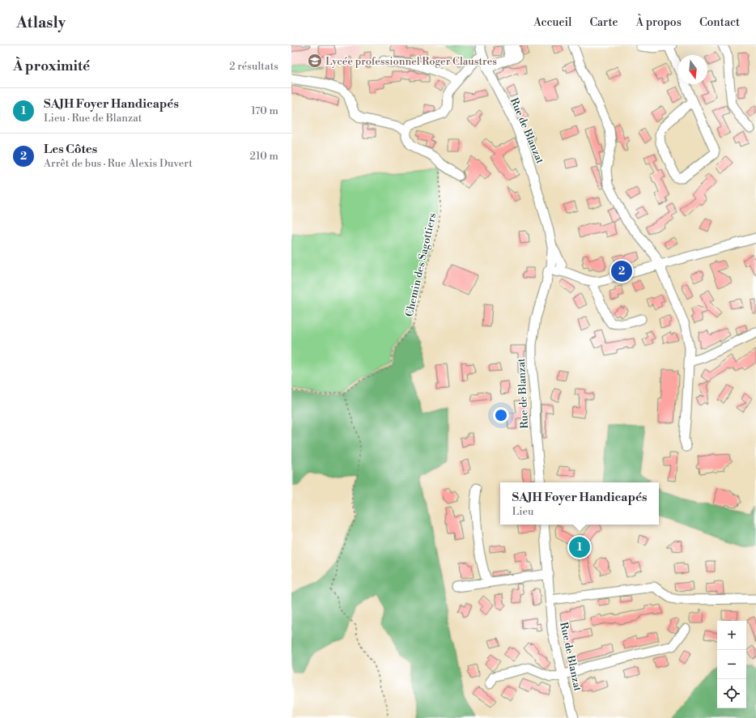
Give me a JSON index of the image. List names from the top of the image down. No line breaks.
{"streets":{"street":["Rue de Blanzat"],"path":["Chemin des Sagottiers"]},"places":{"school or university":["Lycée professionnel Roger Claustres"]},"north":"bottom","page":{"header":"Atlasly","nav":["Accueil","Carte","À propos","Contact"],"heading":["À proximité","2 résultats"],"list":[{"mark":"1","name":"SAJH Foyer Handicapés","note":"Lieu · Rue de Blanzat","value":"170 m"},{"mark":"2","name":"Les Côtes","note":"Arrêt de bus · Rue Alexis Duvert","value":"210 m"}],"pins":["2","1"],"popup":["SAJH Foyer Handicapés","Lieu"],"map_buttons":["+","−"]}}
